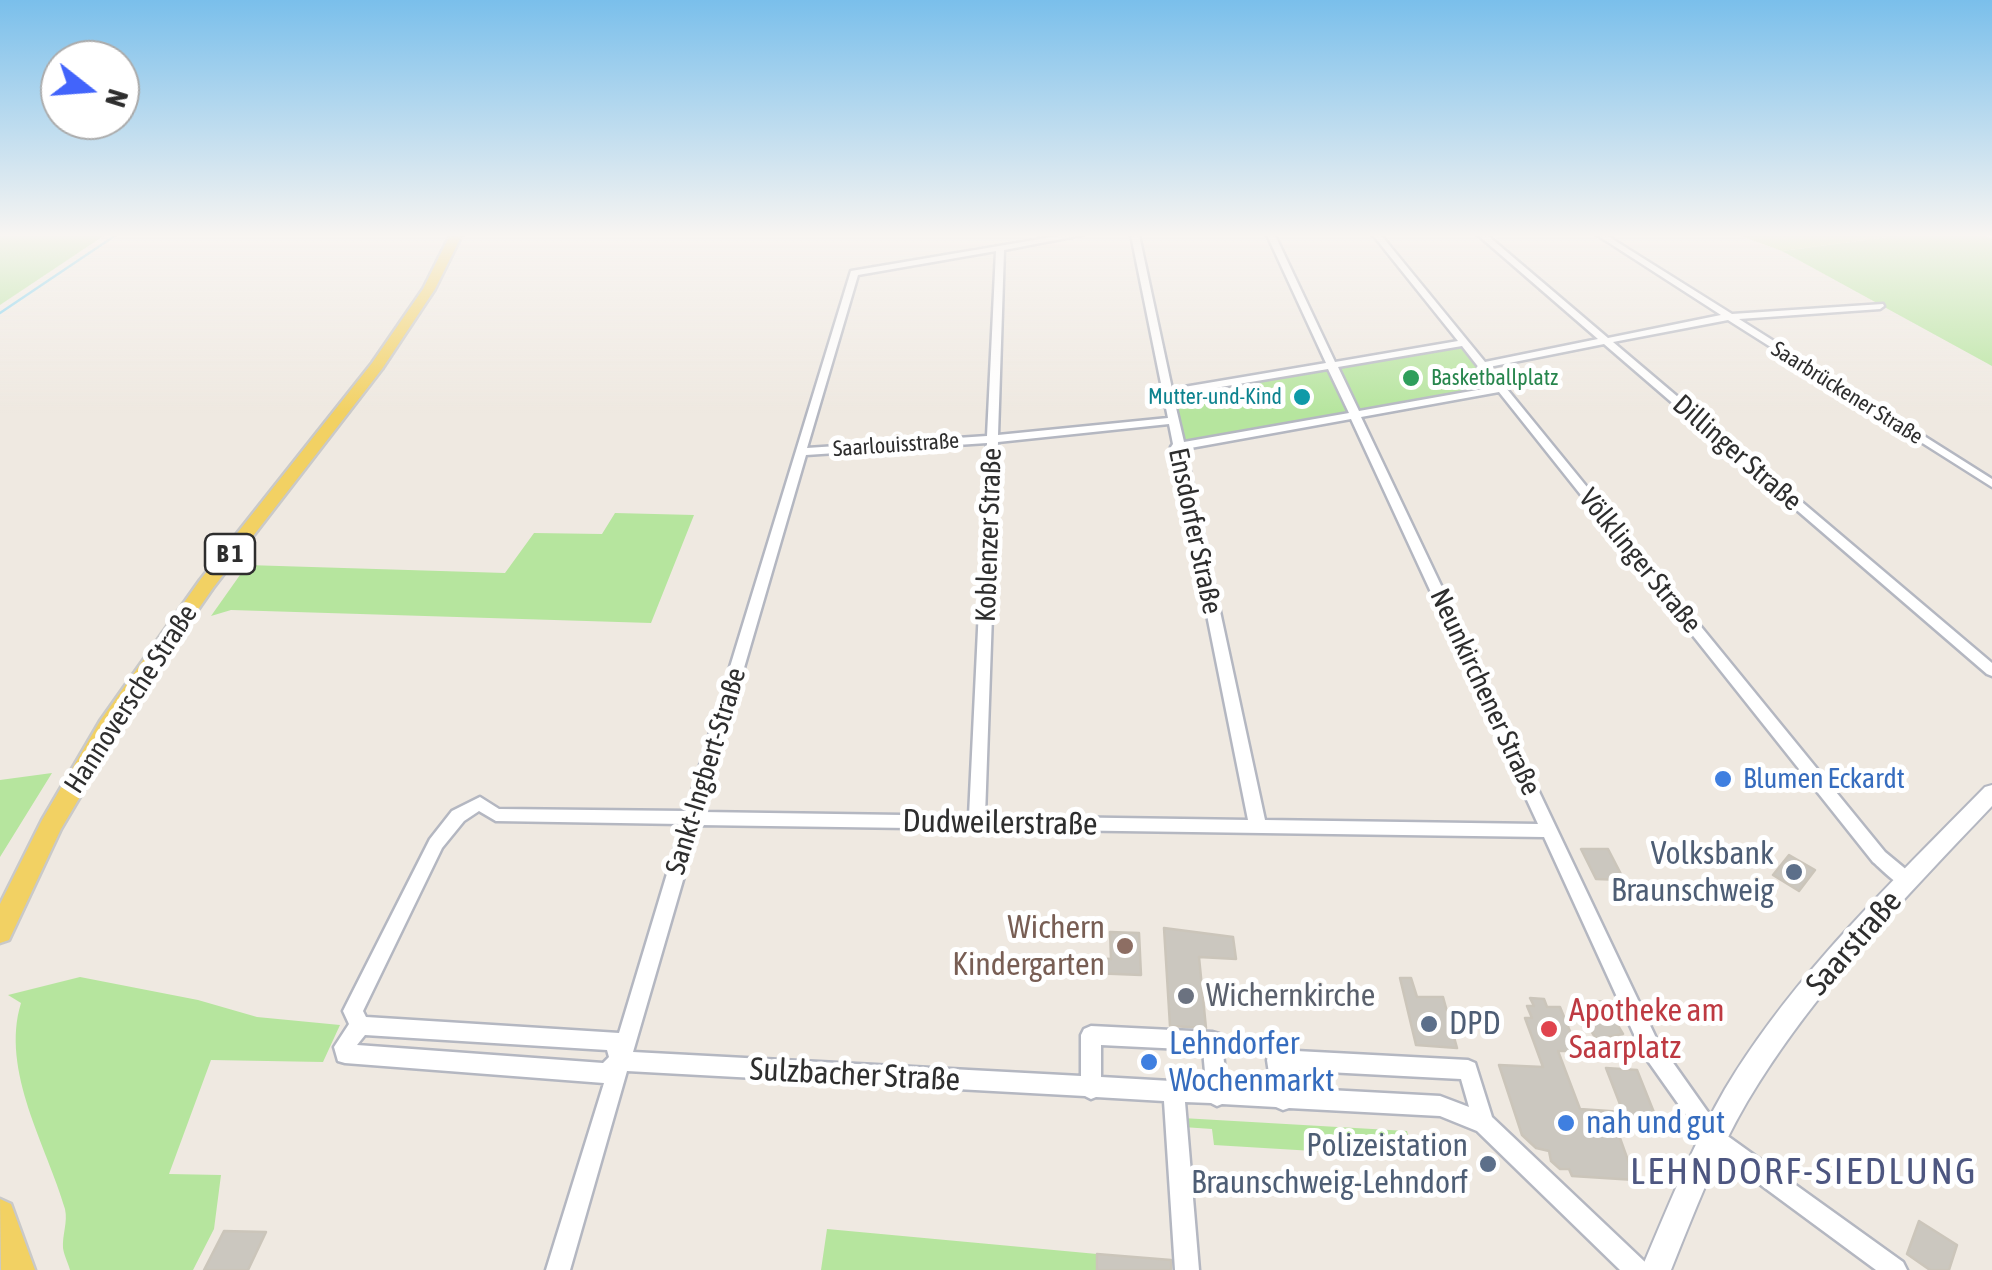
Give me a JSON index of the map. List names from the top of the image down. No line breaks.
{"streets":{"main road":["B 1","Hannoversche Straße"],"street":["Saarbrückener Straße","Saarlouisstraße","Dillinger Straße","Ensdorfer Straße","Koblenzer Straße","Völklinger Straße","Neunkirchener Straße","Sankt-Ingbert-Straße","Dudweilerstraße","Saarstraße","Sulzbacher Straße"]},"crossings":[["Saarlouisstraße","Ensdorfer Straße"],["Saarlouisstraße","Koblenzer Straße"],["Saarlouisstraße","Sankt-Ingbert-Straße"],["Ensdorfer Straße","Dudweilerstraße"],["Koblenzer Straße","Dudweilerstraße"],["Völklinger Straße","Saarstraße"],["Neunkirchener Straße","Dudweilerstraße"],["Neunkirchener Straße","Saarstraße"],["Sankt-Ingbert-Straße","Dudweilerstraße"],["Sankt-Ingbert-Straße","Sulzbacher Straße"],["Dudweilerstraße","Sulzbacher Straße"]],"districts":["LEHNDORF-SIEDLUNG"],"places":["Basketballplatz","Mutter-und-Kind","Blumen Eckardt","Volksbank Braunschweig","Wichern Kindergarten","Wichernkirche","DPD","Apotheke am Saarplatz","Lehndorfer Wochenmarkt","nah und gut","Polizeistation Braunschweig-Lehndorf"],"north":"right"}
